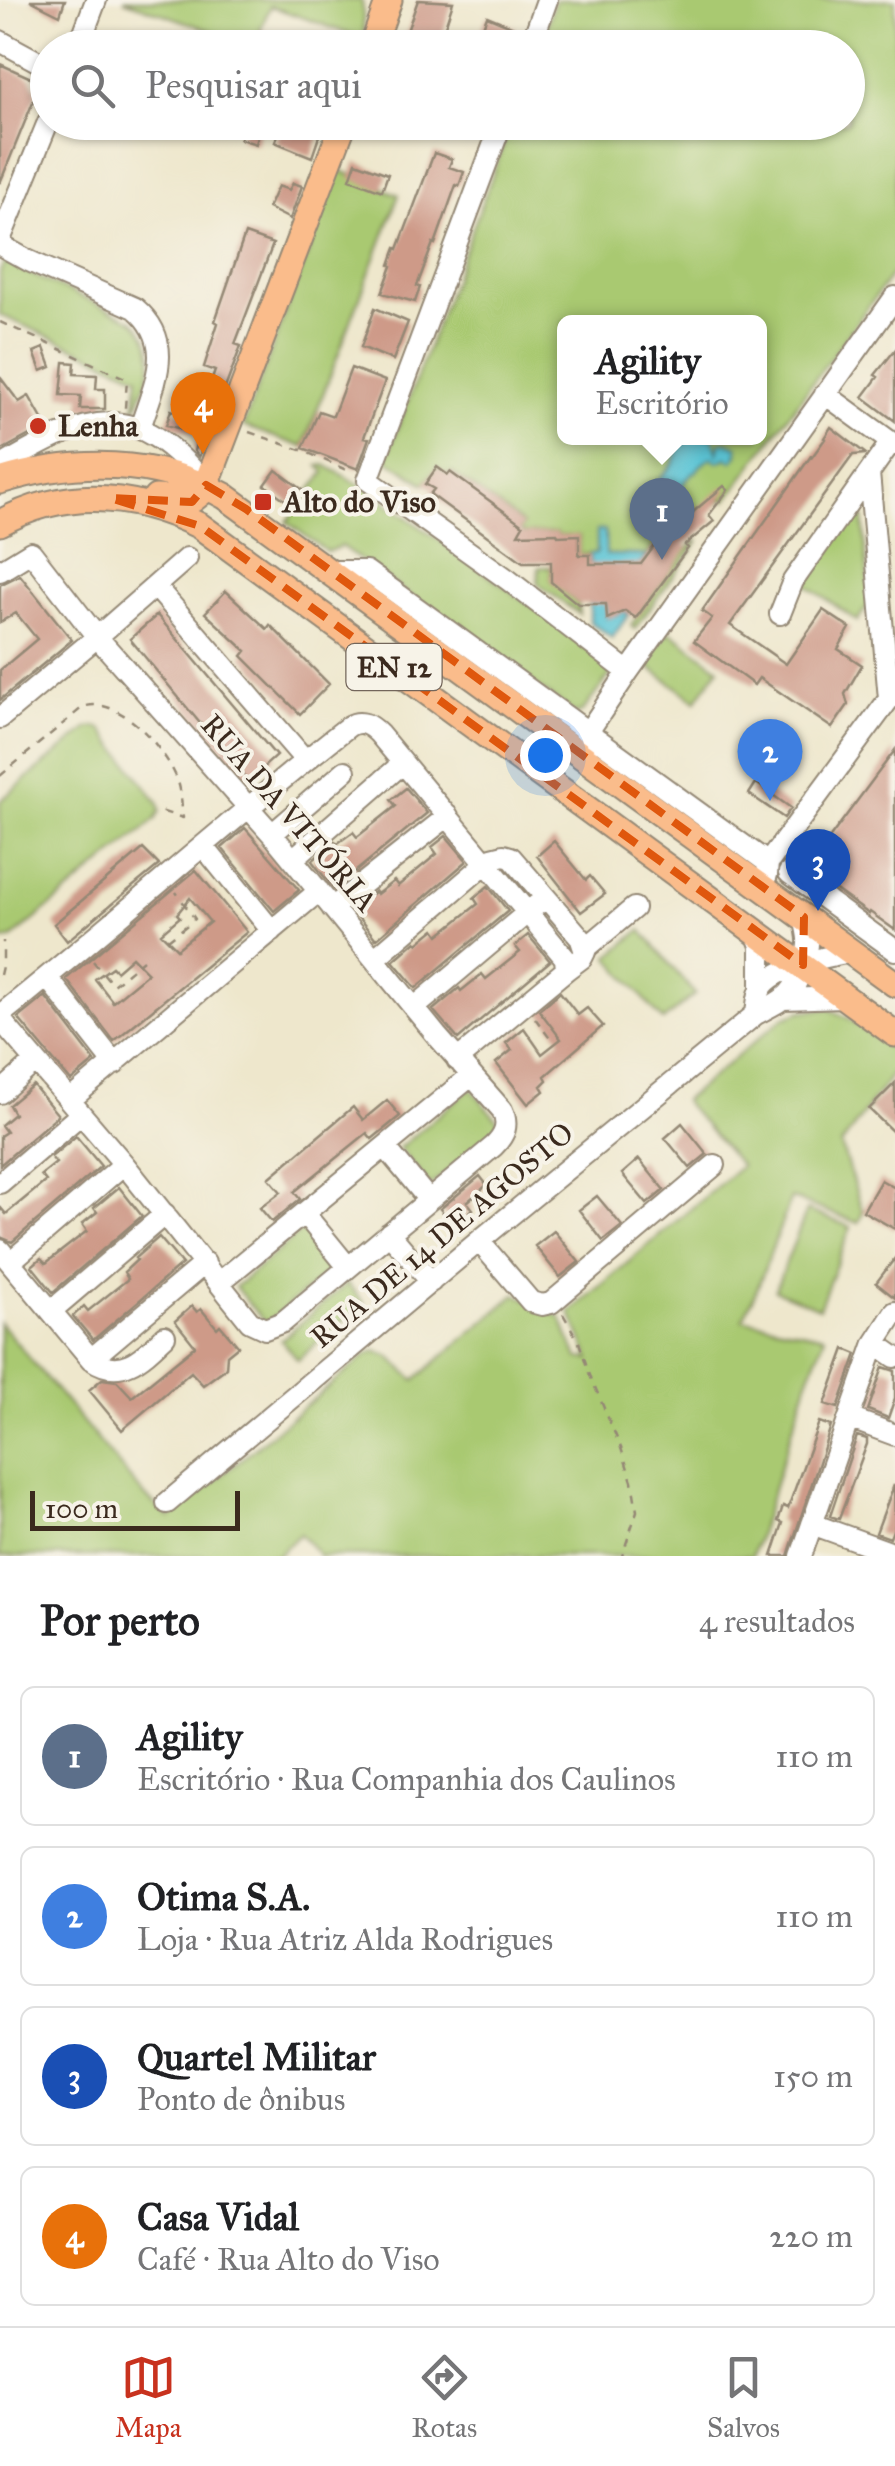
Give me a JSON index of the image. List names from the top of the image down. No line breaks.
{"streets":{"main road":["EN 12"],"street":["RUA DA VITÓRIA","RUA DE 14 DE AGOSTO"]},"crossings":[["EN 12","RUA DE 14 DE AGOSTO"]],"places":{"other":["Lenha"],"transit":["Alto do Viso"]},"scale_bar":"100 m","page":{"search":"Pesquisar aqui","popup":["Agility","Escritório"],"pins":["4","1","2","3"],"scale":"100 m","heading":["Por perto","4 resultados"],"list":[{"mark":"1","name":"Agility","note":"Escritório · Rua Companhia dos Caulinos","value":"110 m"},{"mark":"2","name":"Otima S.A.","note":"Loja · Rua Atriz Alda Rodrigues","value":"110 m"},{"mark":"3","name":"Quartel Militar","note":"Ponto de ônibus","value":"150 m"},{"mark":"4","name":"Casa Vidal","note":"Café · Rua Alto do Viso","value":"220 m"}],"nav":["Mapa","Rotas","Salvos"]}}
